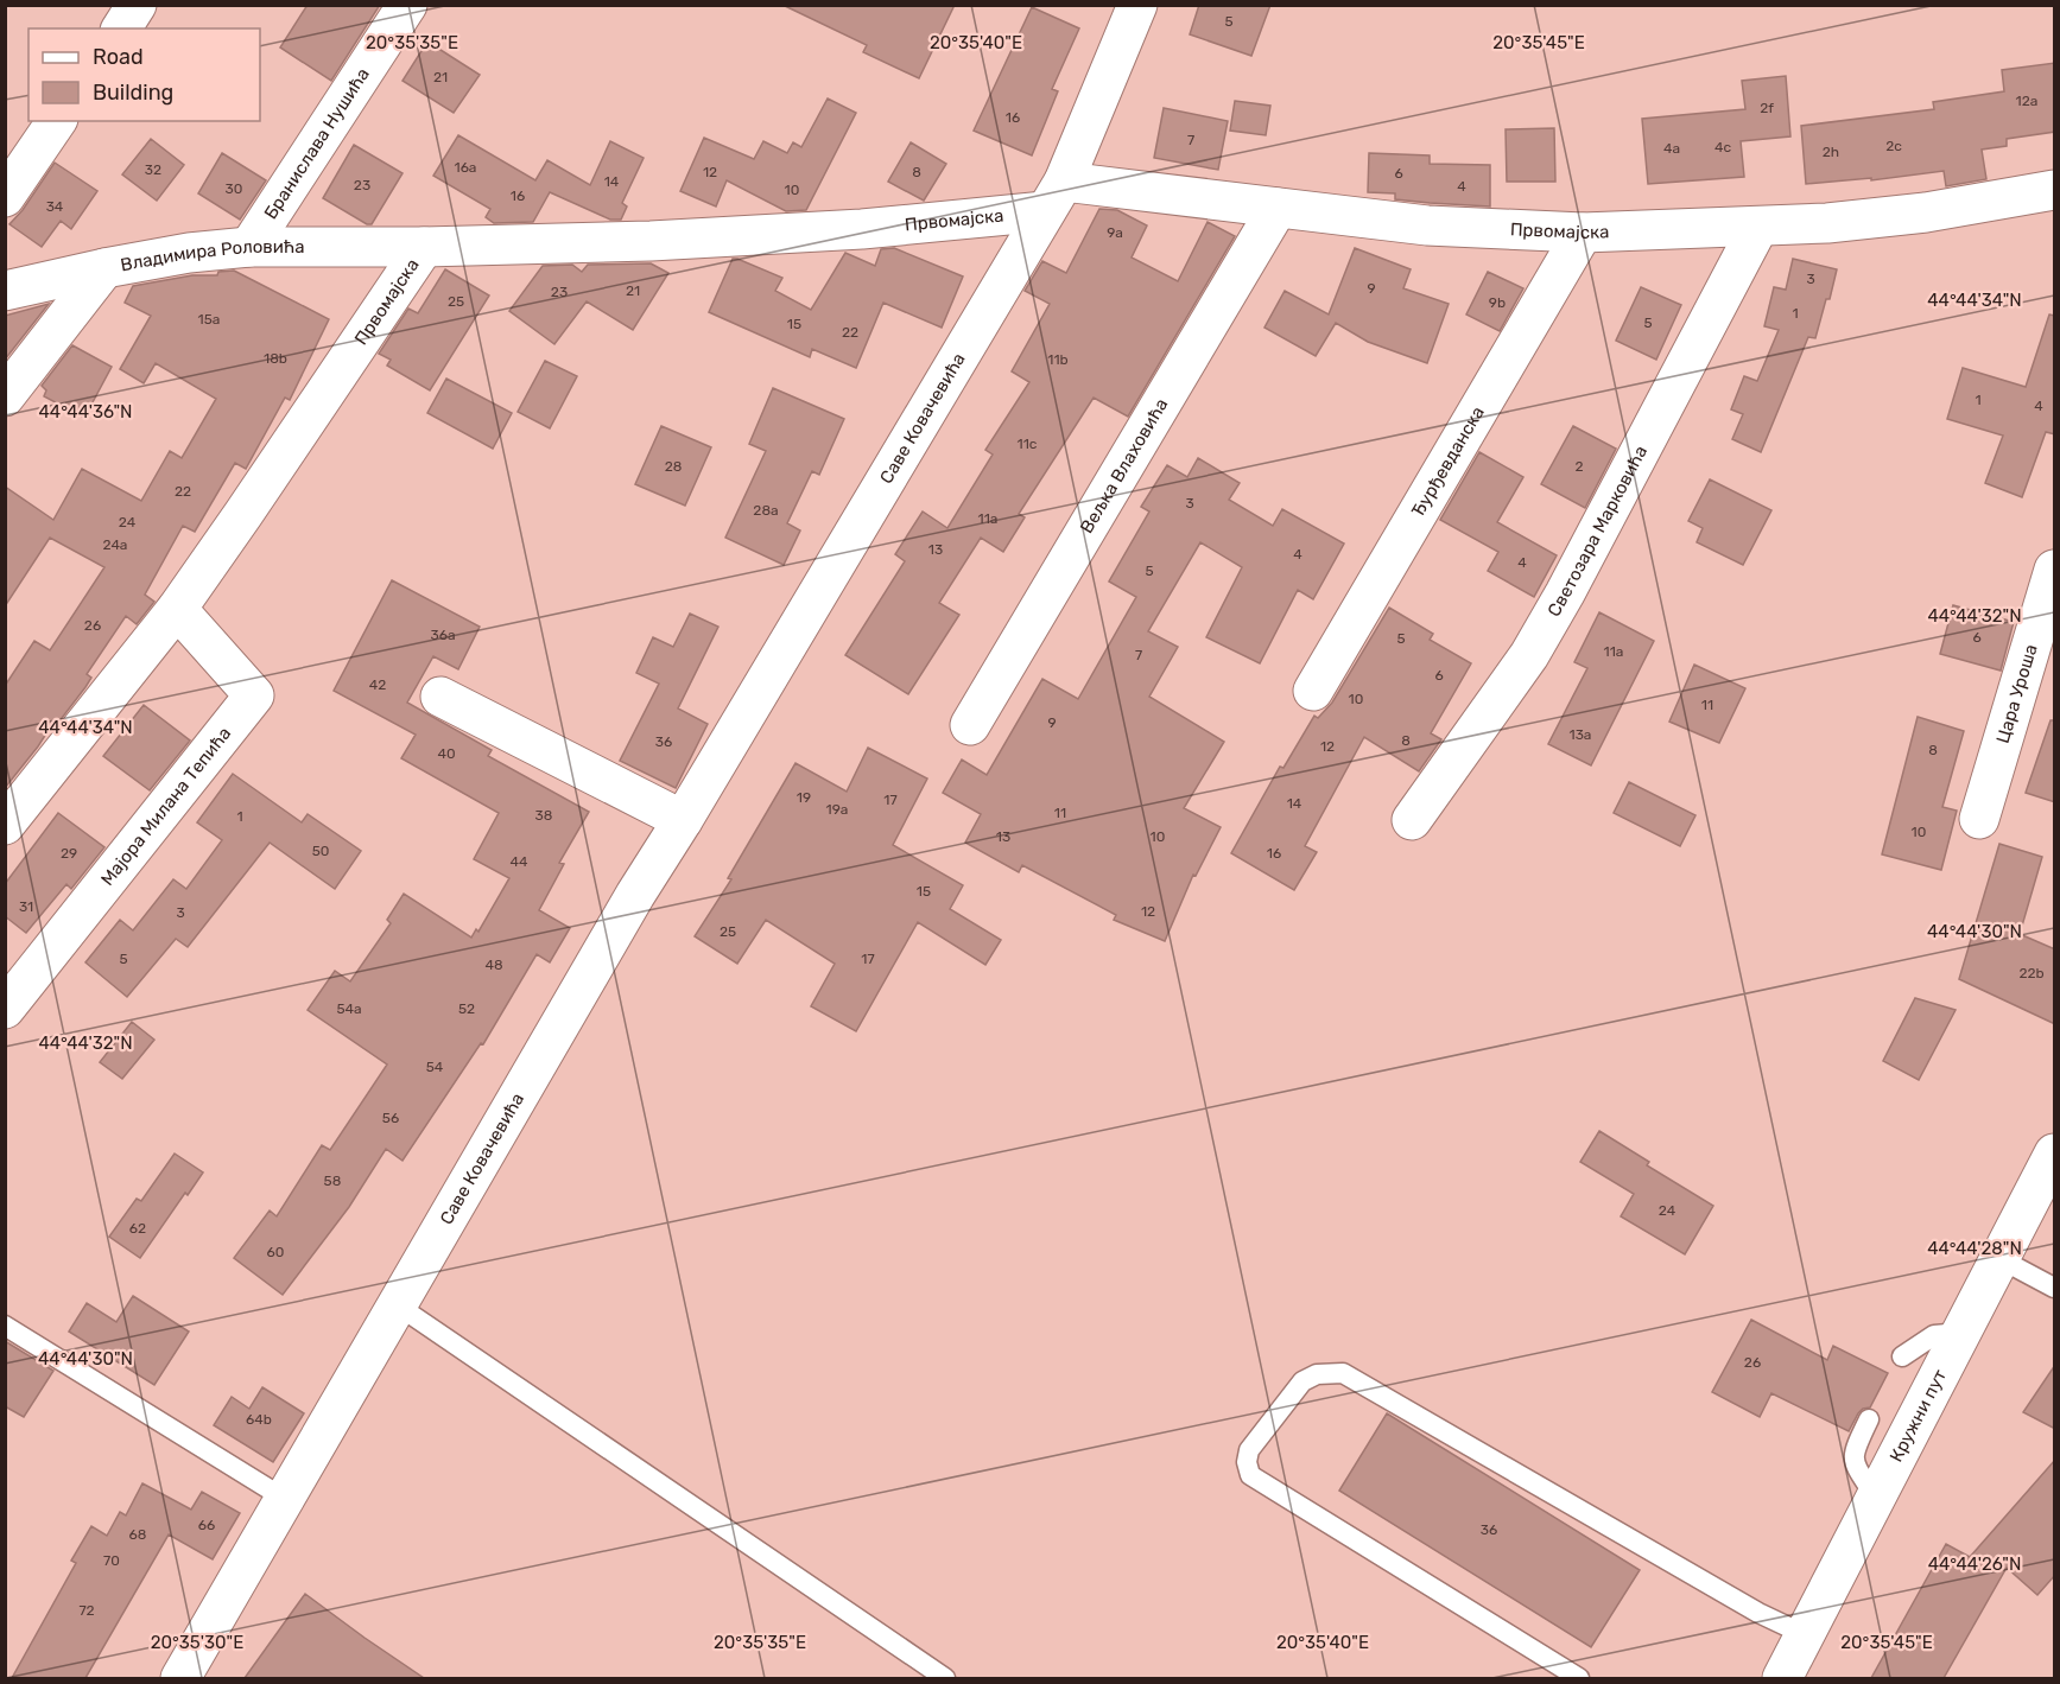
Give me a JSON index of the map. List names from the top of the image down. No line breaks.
{"streets":{"street":["Бранислава Нушића","Првомајска","Владимира Роловића","Саве Ковачевића","Ђурђевданска","Вељка Влаховића","Светозара Марковића","Цара Уроша","Мајора Милана Тепића","Кружни пут"]},"crossings":[["Бранислава Нушића","Владимира Роловића"],["Првомајска","Владимира Роловића"],["Првомајска","Саве Ковачевића"],["Првомајска","Ђурђевданска"],["Првомајска","Вељка Влаховића"],["Првомајска","Светозара Марковића"],["Првомајска","Мајора Милана Тепића"]],"house_numbers":["5","21","12a","2f","16","7","2c","4c","4a","2h","16a","32","12","8","6","14","23","4","30","10","16","34","9a","3","9","21","23","25","9b","1","15a","5","15","22","18b","11b","1","4","11c","28","2","22","3","28a","11a","24","24a","13","4","4","5","26","36a","6","5","11a","7","6","42","10","11","9","13a","8","36","12","8","40","19","17","14","19a","11","38","1","10","13","10","50","29","16","44","15","31","12","3","25","5","17","48","22b","54a","52","54","56","58","24","62","60","26","64b","66","36","68","70","72"],"legend":["Road","Building"],"coordinates":["20°35'35\"E","20°35'40\"E","20°35'45\"E","44°44'34\"N","44°44'36\"N","44°44'32\"N","44°44'30\"N","44°44'28\"N","44°44'26\"N","20°35'30\"E"]}
